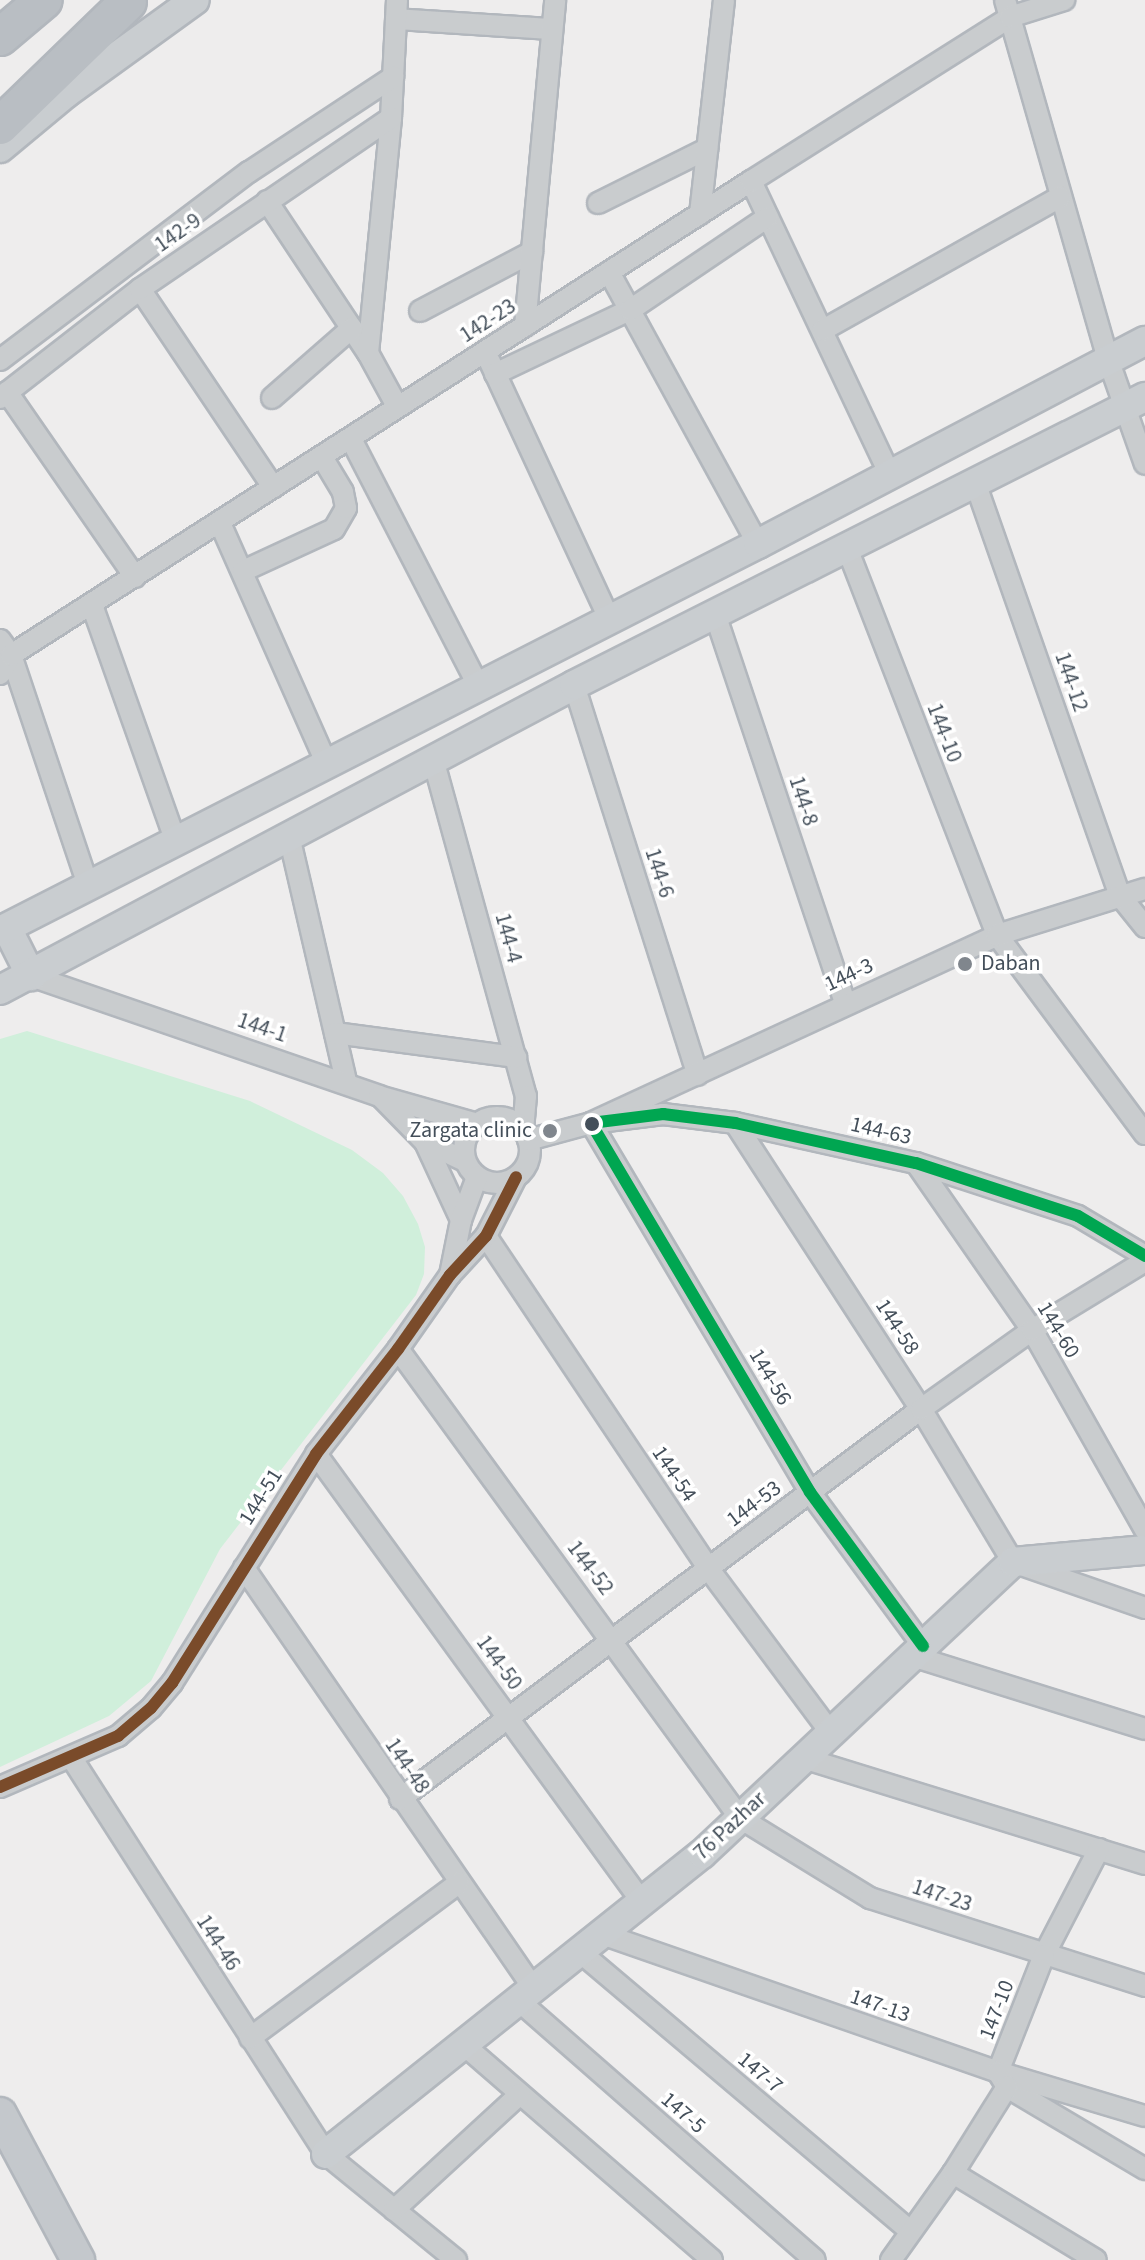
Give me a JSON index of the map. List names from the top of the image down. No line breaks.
{"streets":{"street":["142-9","142-23","144-12","144-10","144-8","144-6","144-4","144-3","144-1","144-63","144-58","144-60","144-56","144-54","144-51","144-53","144-52","144-50","144-48","76 Pazhar","147-23","144-46","147-13","147-10","147-7","147-5"]},"crossings":[["144-12","144-3"],["144-10","144-3"],["144-8","144-3"],["144-6","144-3"],["144-4","144-3"],["144-4","144-1"],["144-4","144-51"],["144-3","144-1"],["144-3","144-63"],["144-3","144-56"],["144-3","144-51"],["144-1","144-51"],["144-63","144-58"],["144-63","144-60"],["144-63","144-56"],["144-63","144-53"],["144-58","144-53"],["144-58","76 Pazhar"],["144-60","144-53"],["144-56","144-53"],["144-56","76 Pazhar"],["144-54","144-51"],["144-54","144-53"],["144-54","76 Pazhar"],["144-51","144-52"],["144-51","144-50"],["144-51","144-48"],["144-51","144-46"],["144-53","144-52"],["144-53","144-50"],["144-53","144-48"],["144-52","76 Pazhar"],["144-52","147-23"],["144-50","76 Pazhar"],["144-48","76 Pazhar"],["144-48","147-5"],["76 Pazhar","147-23"],["76 Pazhar","144-46"],["76 Pazhar","147-13"],["76 Pazhar","147-7"],["76 Pazhar","147-5"],["147-23","147-10"],["147-13","147-10"],["147-13","147-7"],["147-10","147-7"]],"places":["Daban","Zargata clinic"]}
